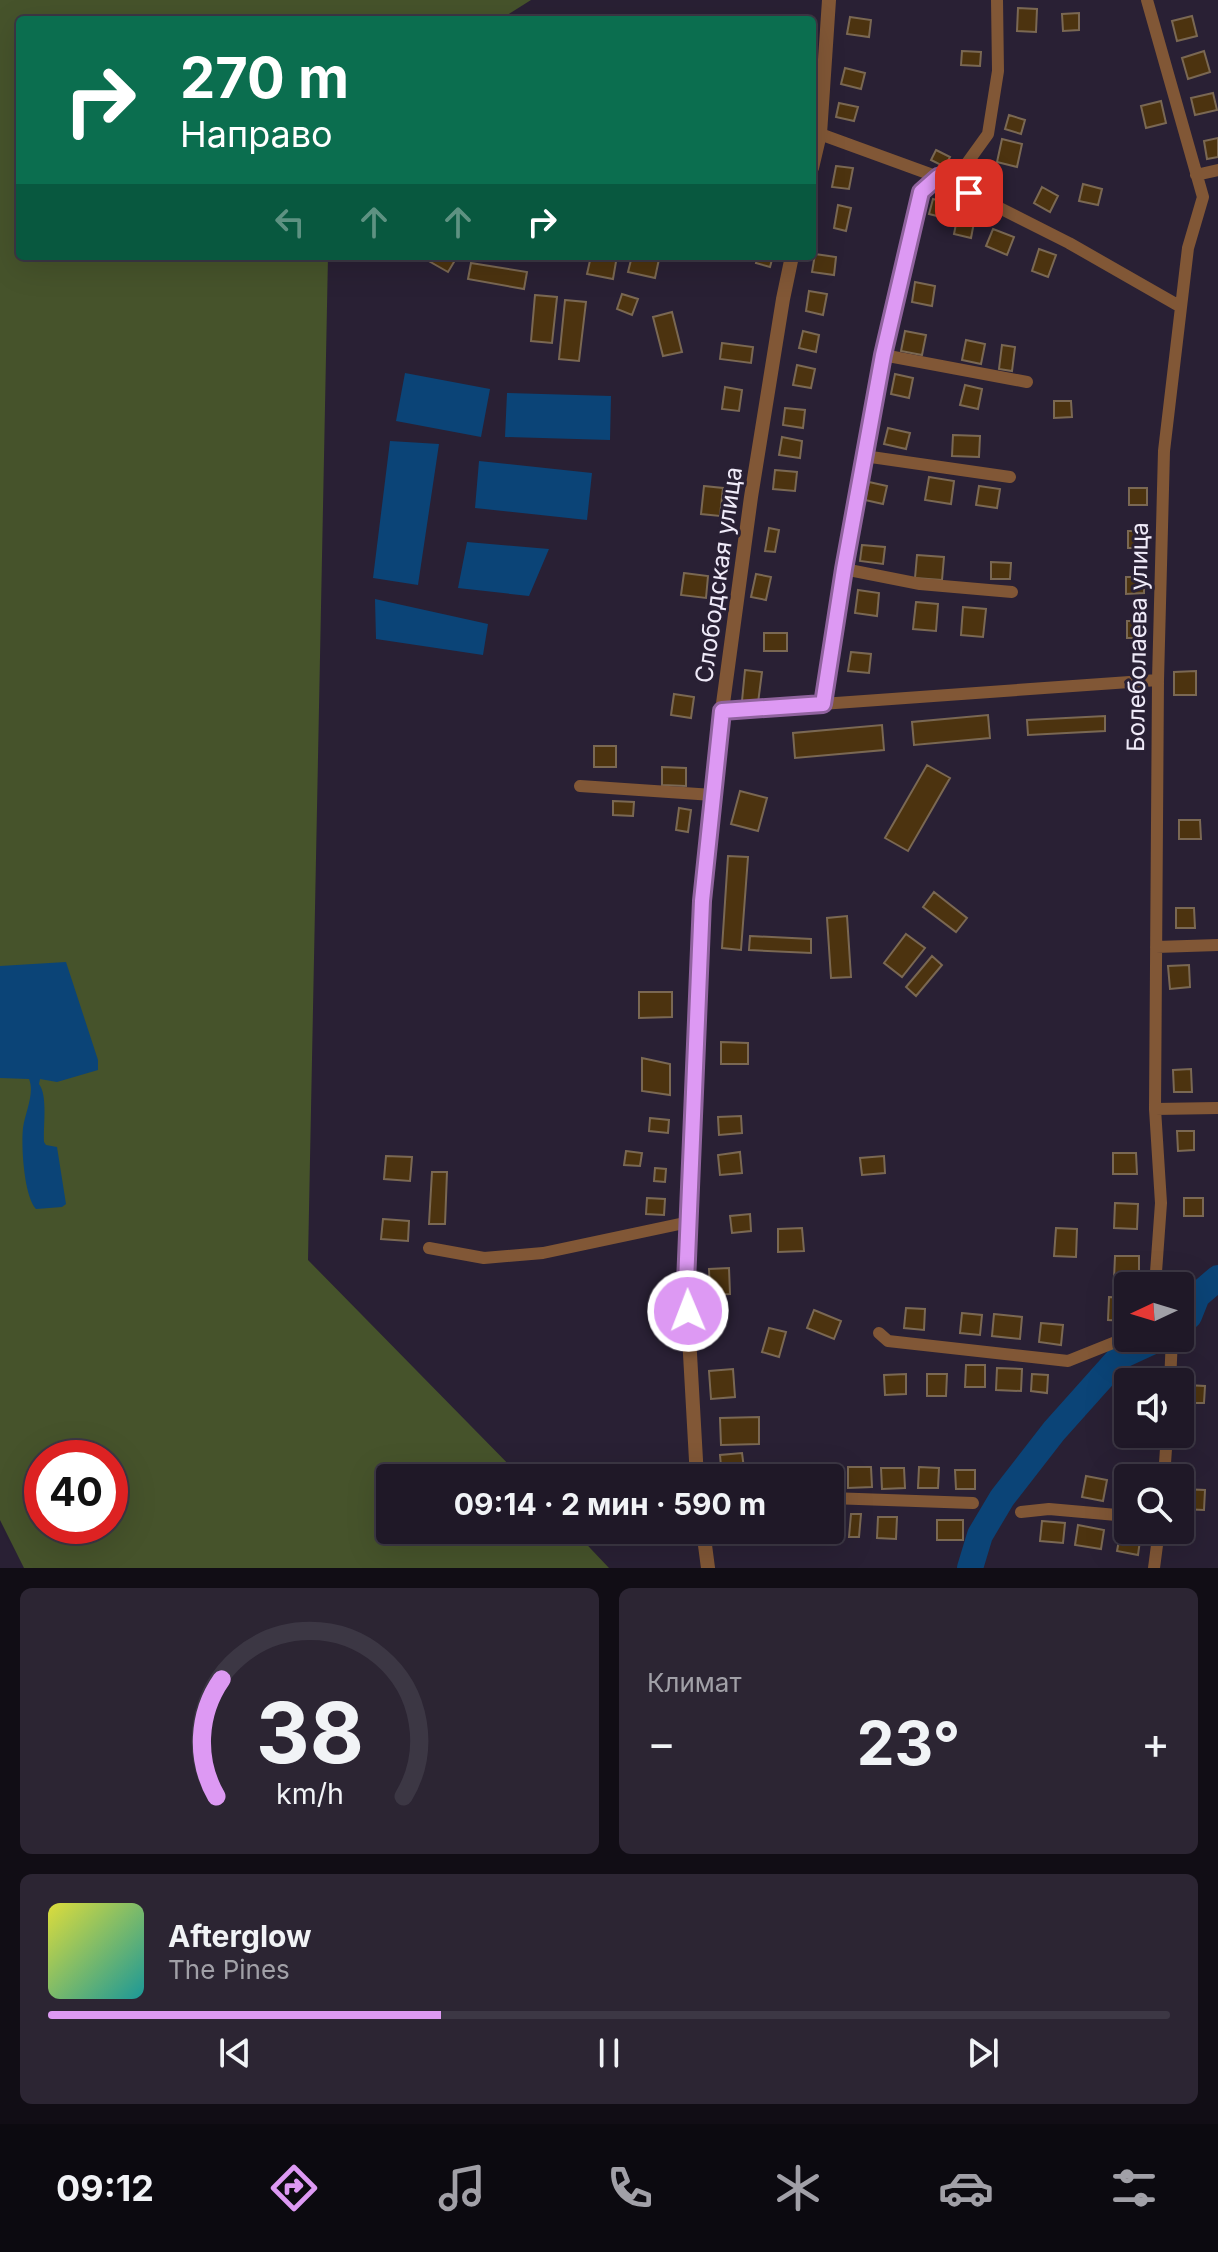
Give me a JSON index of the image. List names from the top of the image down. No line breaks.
{"streets":{"street":["Слободская улица","Болеболаева улица"]},"north":"left","page":{"turn":["270 m","Направо"],"limit":"40","trip":"09:14 · 2 мин · 590 m","tile":"Климат","heat":["−","23°","+"],"song":["Afterglow","The Pines"],"tabs":"09:12","gauge":["38","km/h"]}}
